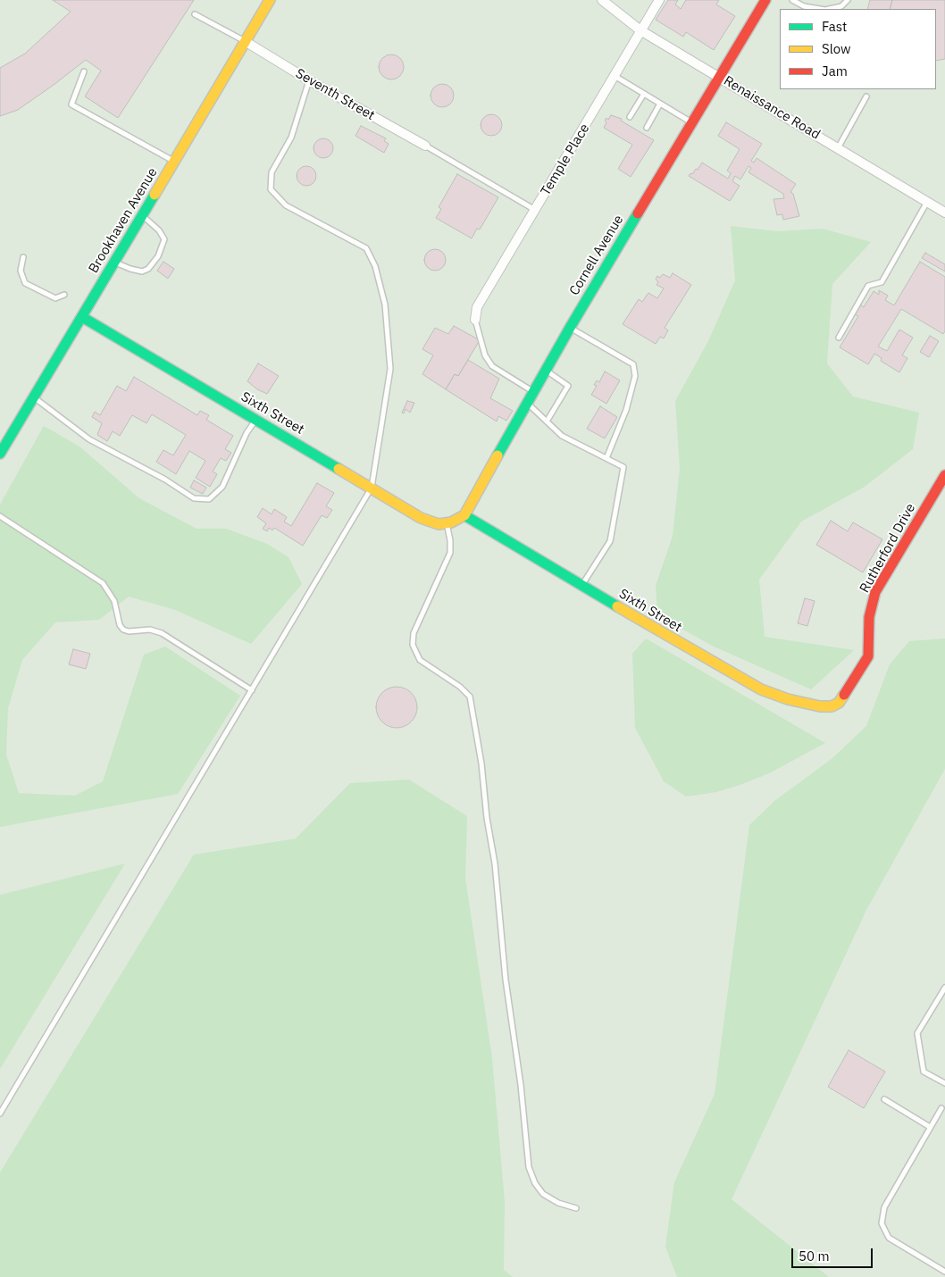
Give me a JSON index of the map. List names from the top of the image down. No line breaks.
{"streets":{"street":["Seventh Street","Renaissance Road","Temple Place","Brookhaven Avenue","Cornell Avenue","Sixth Street","Rutherford Drive"]},"crossings":[["Seventh Street","Brookhaven Avenue"],["Renaissance Road","Temple Place"],["Renaissance Road","Cornell Avenue"],["Brookhaven Avenue","Sixth Street"],["Cornell Avenue","Sixth Street"],["Sixth Street","Rutherford Drive"]],"legend":["Fast","Slow","Jam"],"scale_bar":"50 m"}
